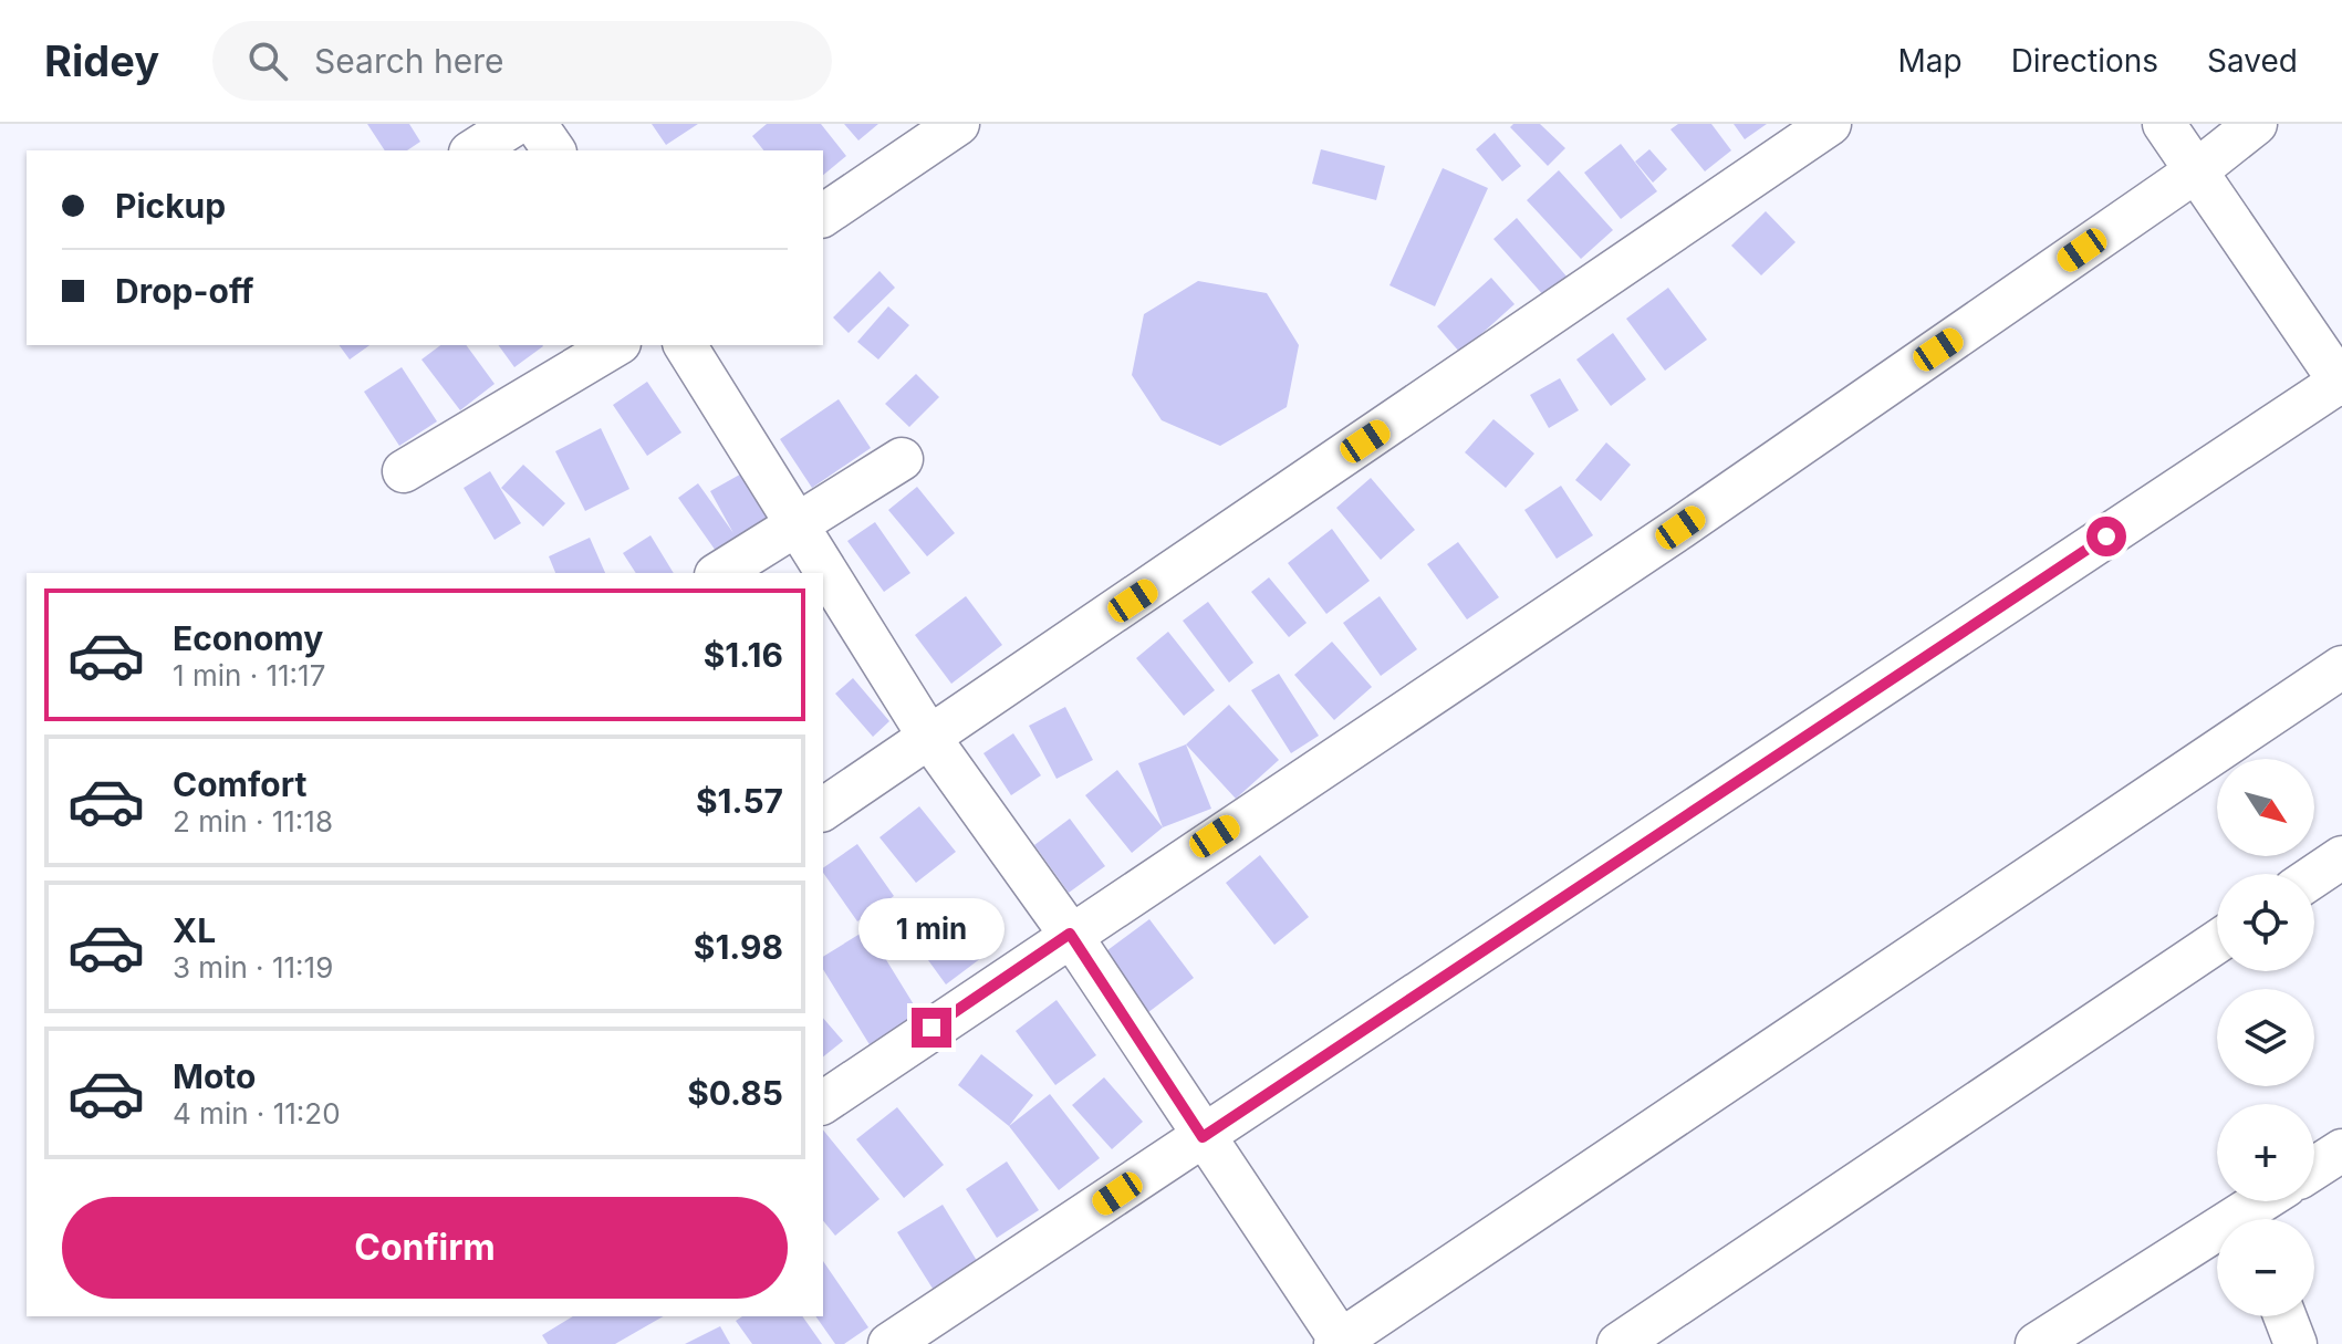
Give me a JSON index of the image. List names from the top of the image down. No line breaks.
{"north":"bottom right","page":{"header":"Ridey","search":"Search here","nav":["Map","Directions","Saved"],"banner":["Pickup","Drop-off"],"list":[{"name":"Economy","note":"1 min · 11:17","value":"$1.16"},{"name":"Comfort","note":"2 min · 11:18","value":"$1.57"},{"name":"XL","note":"3 min · 11:19","value":"$1.98"},{"name":"Moto","note":"4 min · 11:20","value":"$0.85"}],"map_buttons":["+","−"],"bubble":"1 min","buttons":"Confirm"}}
